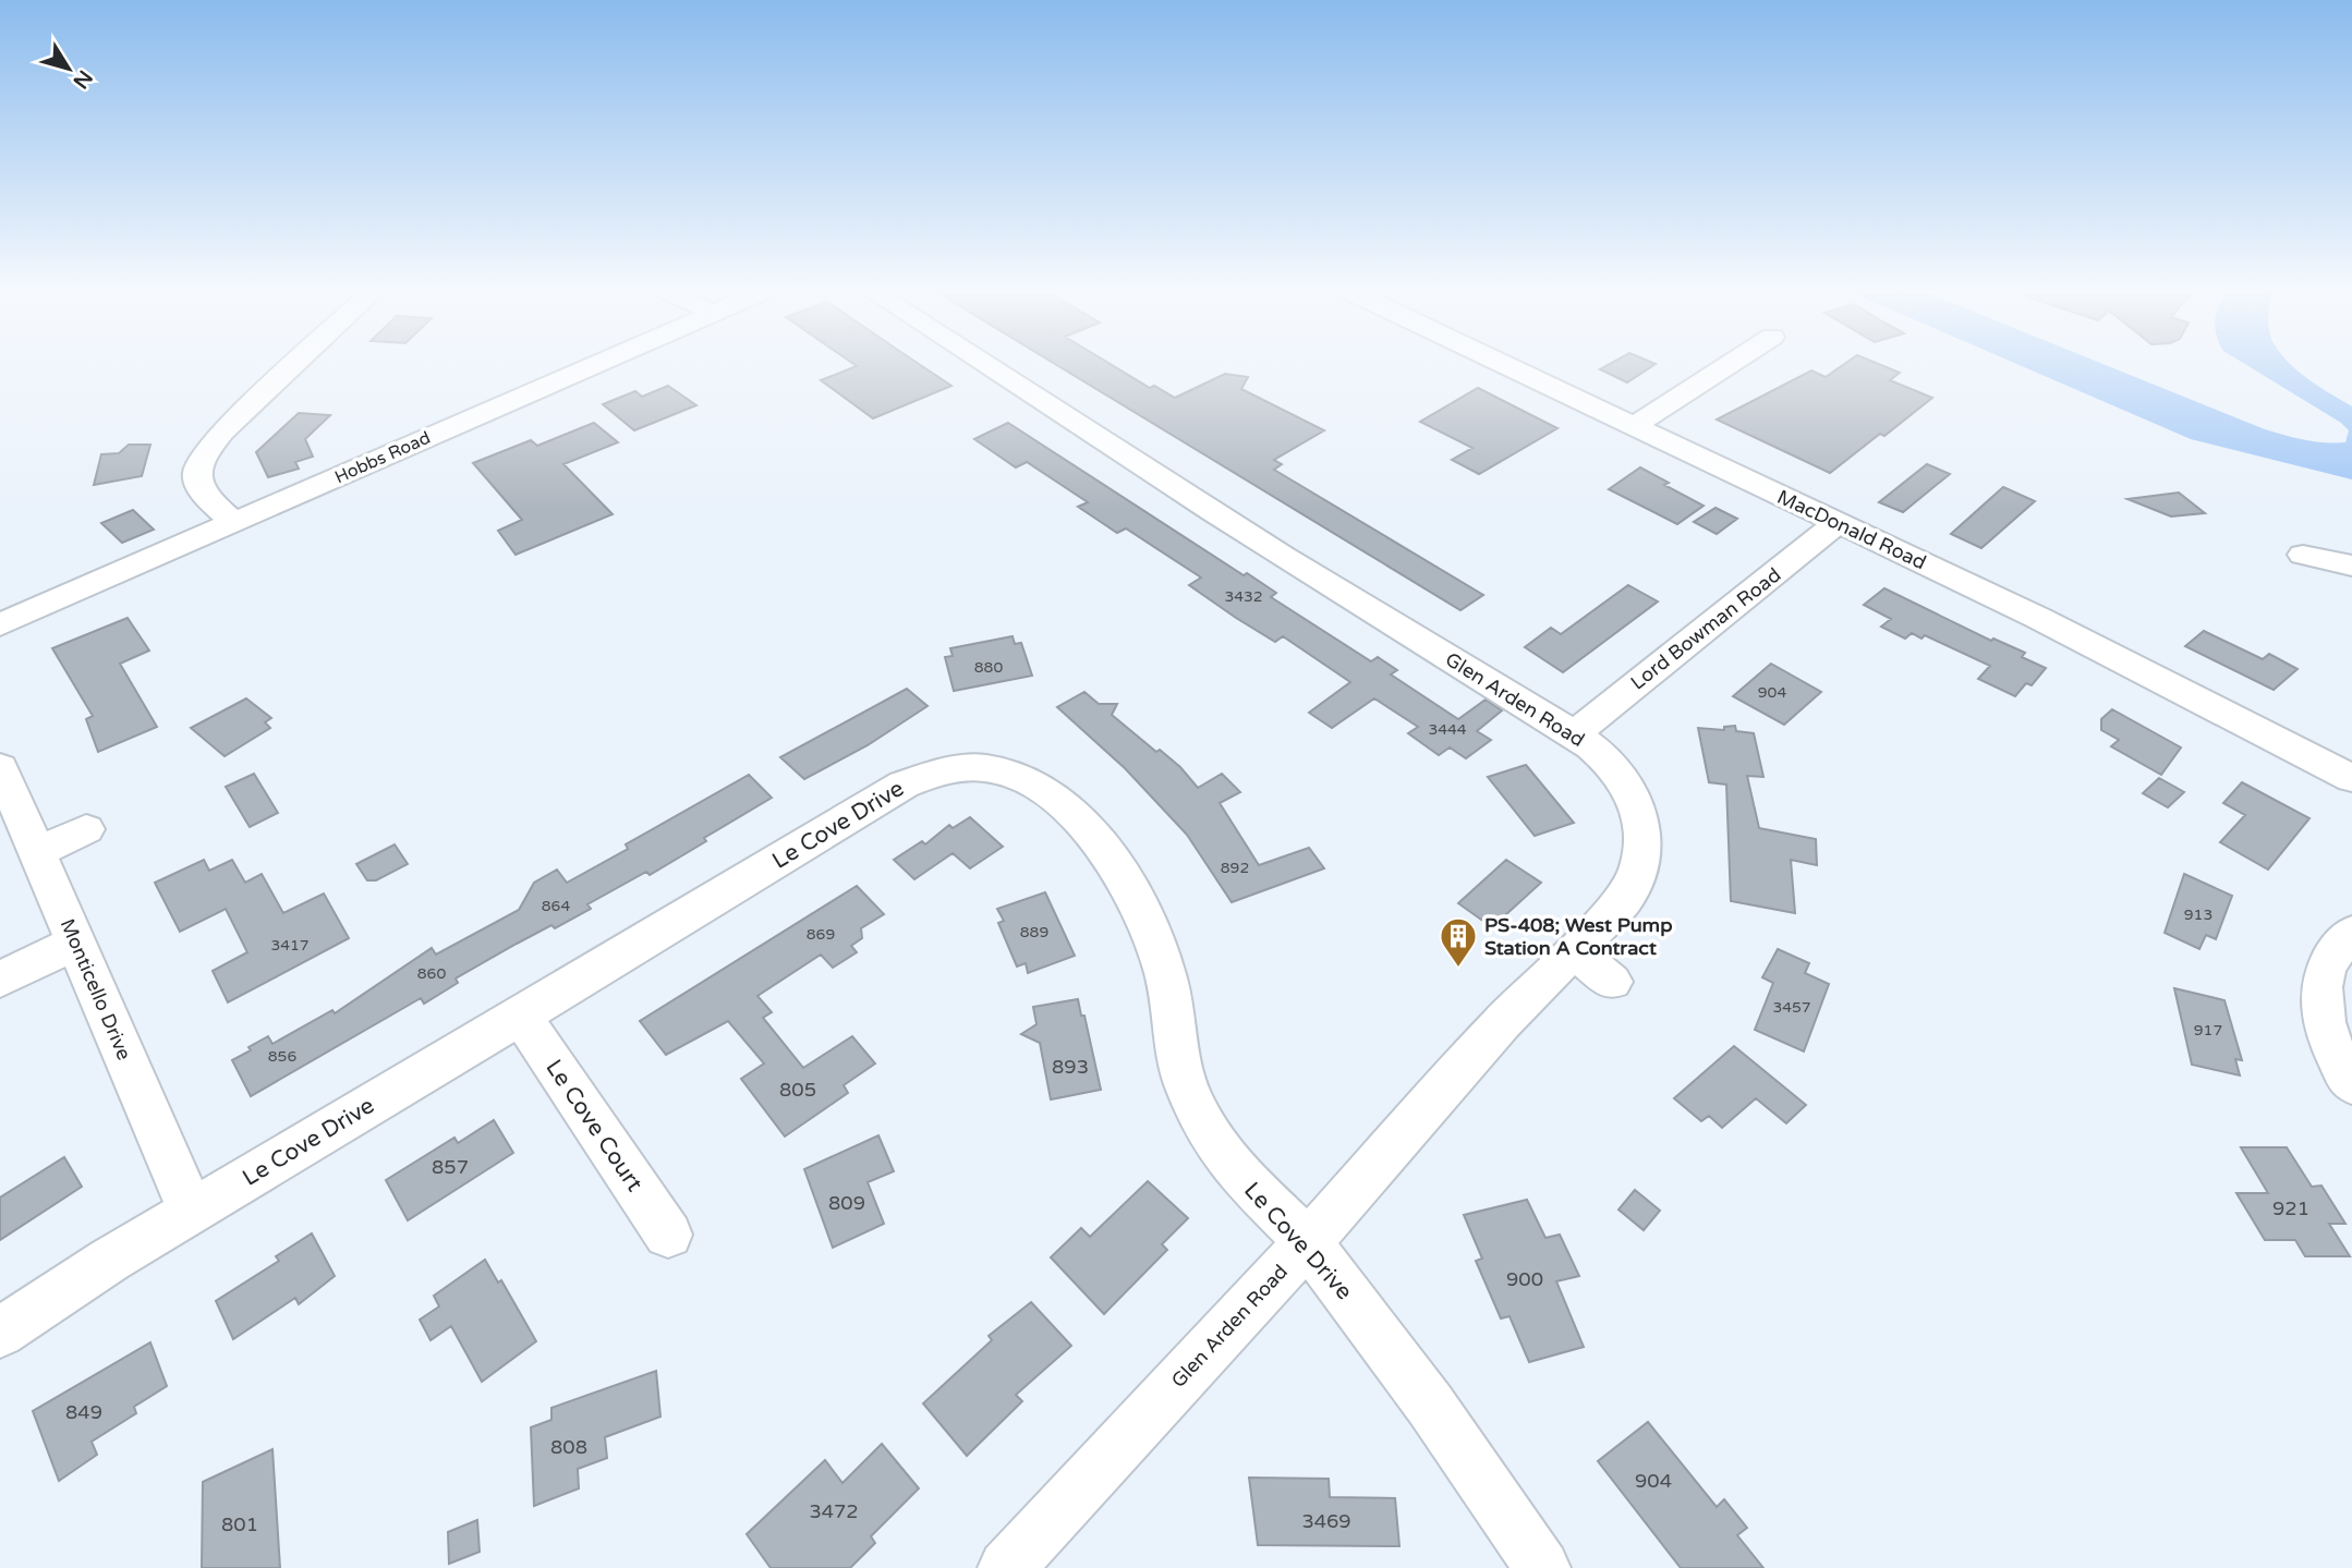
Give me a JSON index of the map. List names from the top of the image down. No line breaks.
{"streets":{"street":["Hobbs Road","MacDonald Road","Lord Bowman Road","Glen Arden Road","Le Cove Drive","Monticello Drive","Le Cove Court"]},"crossings":[["MacDonald Road","Lord Bowman Road"],["Lord Bowman Road","Glen Arden Road"],["Glen Arden Road","Le Cove Drive"],["Le Cove Drive","Monticello Drive"],["Le Cove Drive","Le Cove Court"]],"places":{"building":["PS-408; West Pump Station A Contract"]},"house_numbers":["3432","880","904","3444","892","864","913","889","869","3417","860","3457","917","856","893","805","857","809","921","900","849","808","904","3472","3469","801"],"north":"bottom right"}
